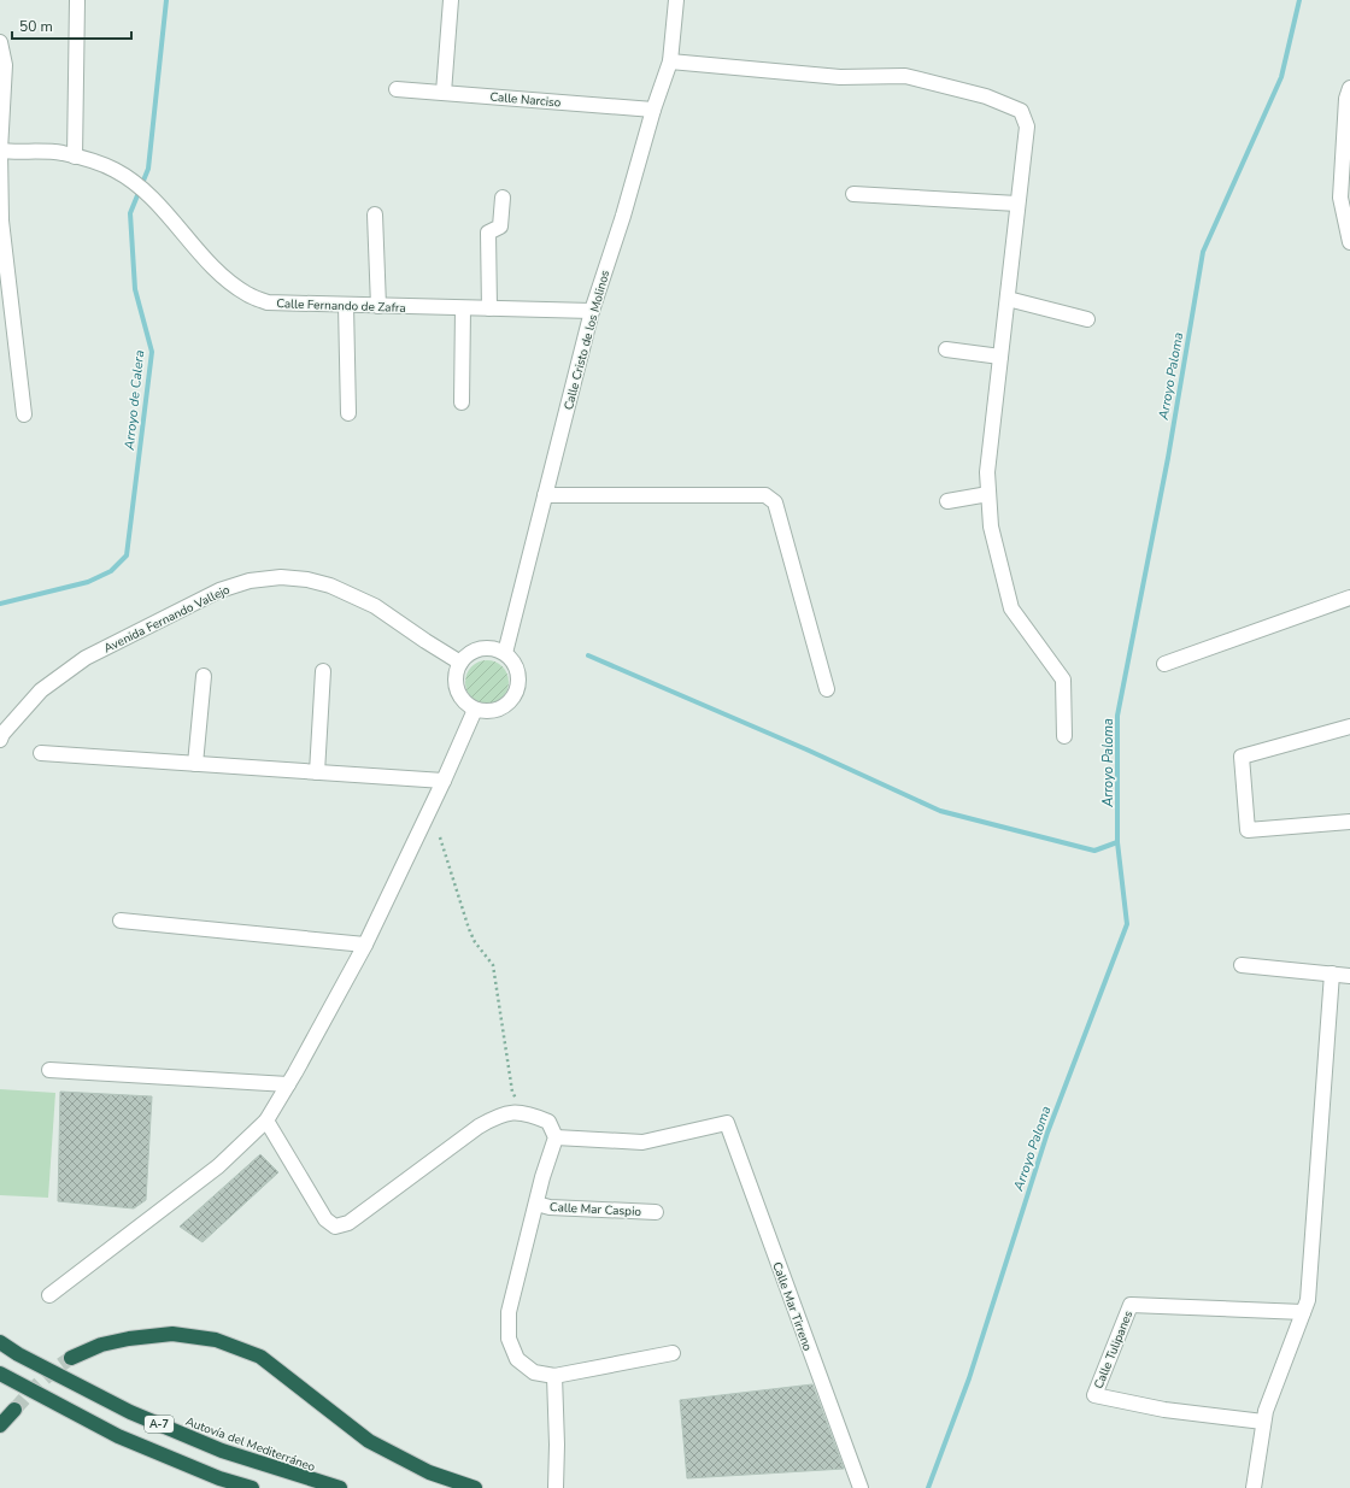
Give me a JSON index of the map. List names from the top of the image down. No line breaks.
{"streets":{"highway":["A-7","Autovía del Mediterráneo"],"street":["Calle Narciso","Calle Fernando de Zafra","Calle Cristo de los Molinos","Avenida Fernando Vallejo","Calle Mar Caspio","Calle Mar Tirreno","Calle Tulipanes"]},"crossings":[["Calle Narciso","Calle Cristo de los Molinos"],["Calle Fernando de Zafra","Calle Cristo de los Molinos"],["Calle Cristo de los Molinos","Avenida Fernando Vallejo"]],"water":["Arroyo Paloma","Arroyo de Calera"],"scale_bar":"50 m"}
